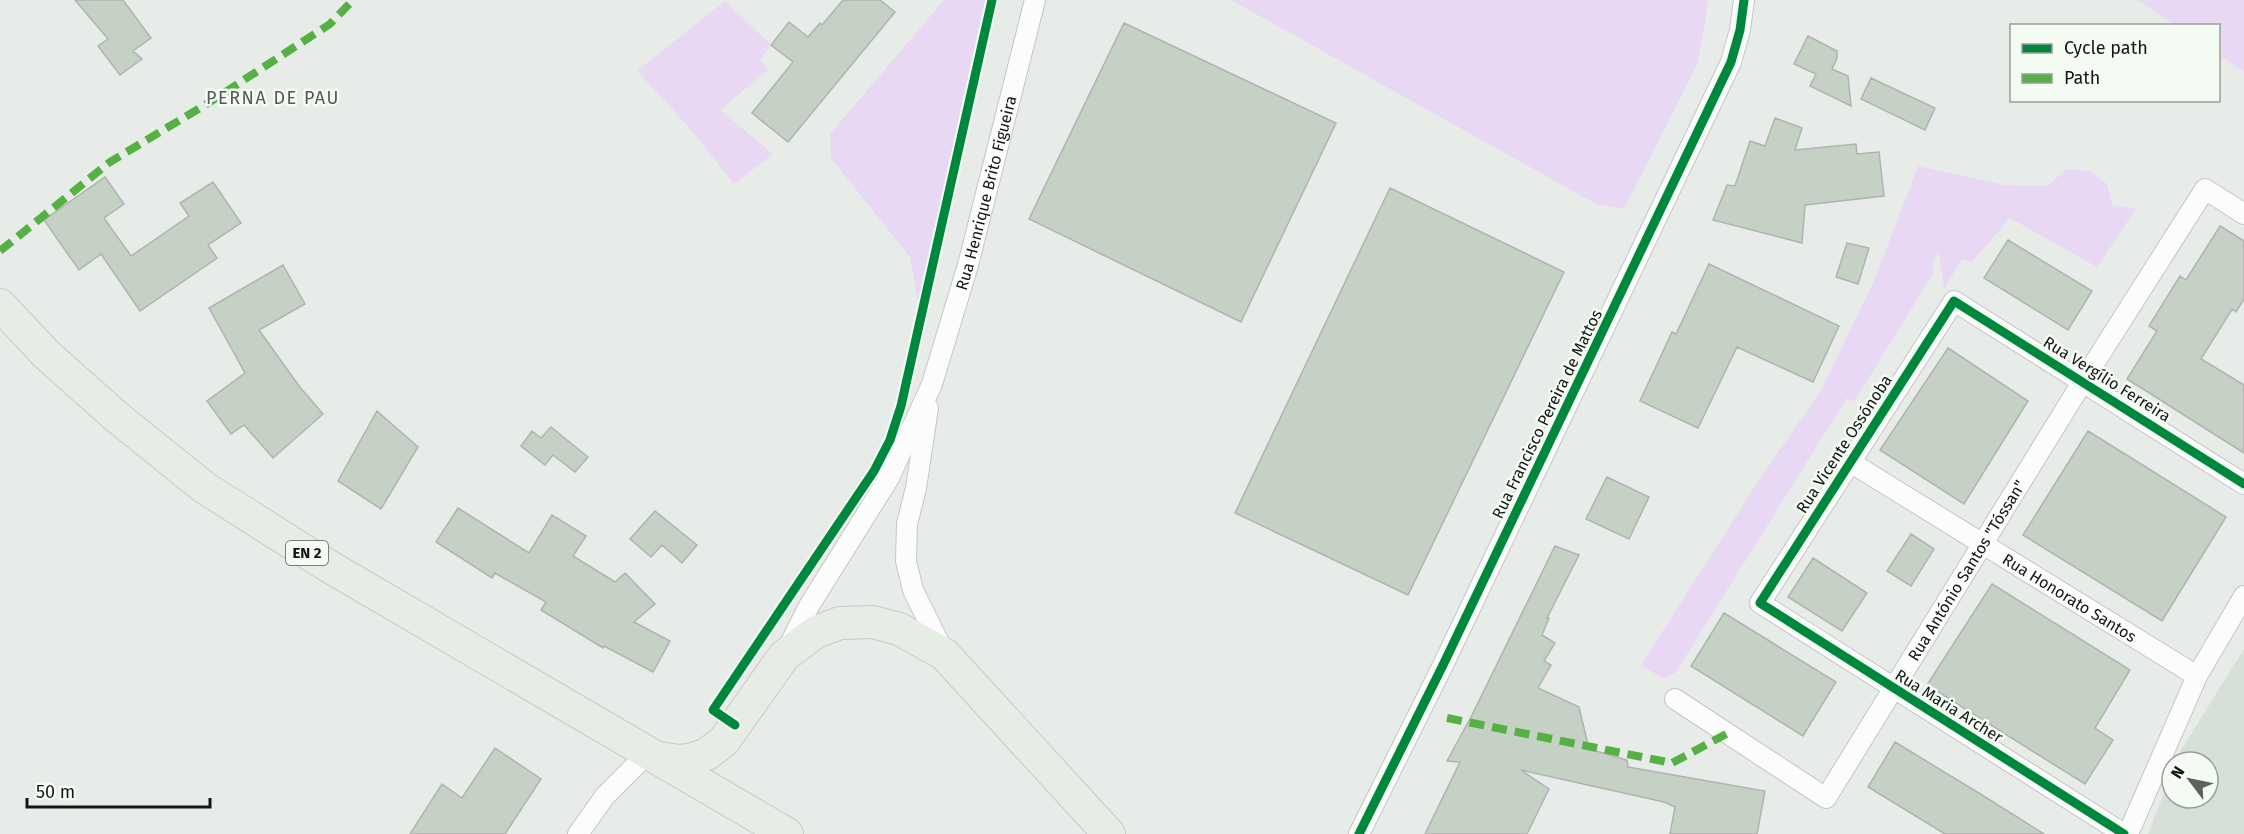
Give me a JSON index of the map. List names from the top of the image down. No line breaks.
{"streets":{"main road":["EN 2"],"street":["Rua Henrique Brito Figueira","Rua Vergílio Ferreira","Rua Francisco Pereira de Mattos","Rua Vicente Ossónoba","Rua António Santos \"Tóssan\"","Rua Honorato Santos","Rua Maria Archer"]},"crossings":[["Rua Vergílio Ferreira","Rua Vicente Ossónoba"],["Rua Vergílio Ferreira","Rua António Santos \"Tóssan\""],["Rua Vicente Ossónoba","Rua Honorato Santos"],["Rua Vicente Ossónoba","Rua Maria Archer"],["Rua António Santos \"Tóssan\"","Rua Honorato Santos"],["Rua António Santos \"Tóssan\"","Rua Maria Archer"]],"districts":["PERNA DE PAU"],"legend":["Cycle path","Path"],"scale_bar":"50 m","north":"top left"}
